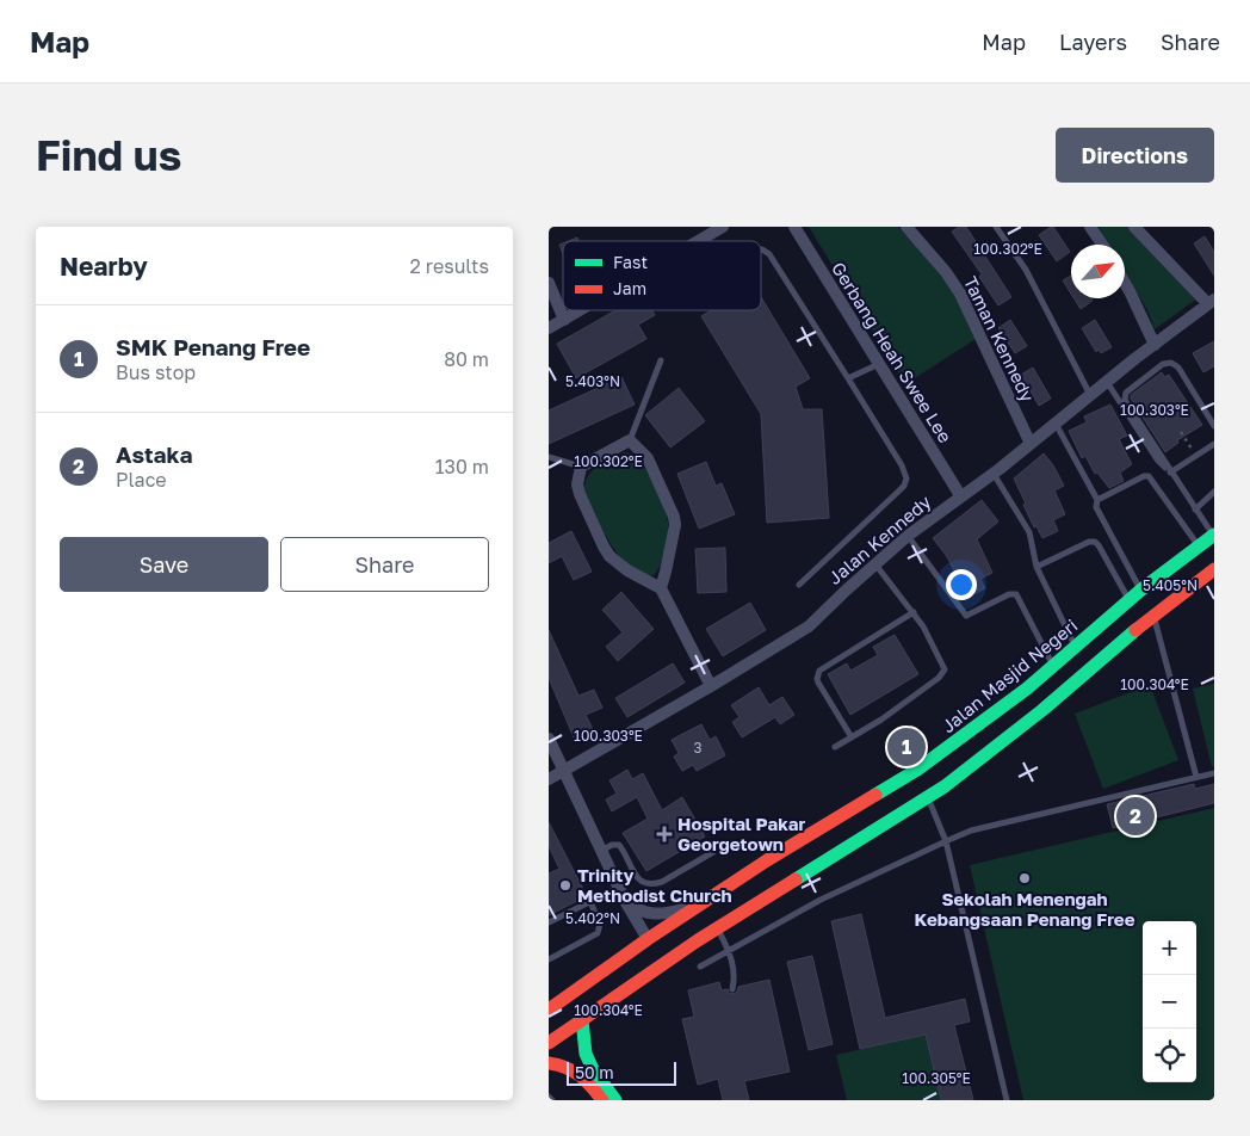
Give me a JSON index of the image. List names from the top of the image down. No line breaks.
{"streets":{"main road":["Jalan Masjid Negeri"],"street":["Taman Kennedy","Gerbang Heah Swee Lee","Jalan Kennedy"]},"crossings":[["Taman Kennedy","Jalan Kennedy"],["Gerbang Heah Swee Lee","Jalan Kennedy"]],"places":{"health":["Hospital Pakar Georgetown"],"other":["Sekolah Menengah Kebangsaan Penang Free","Trinity Methodist Church"]},"house_numbers":["3"],"legend":["Fast","Jam"],"scale_bar":"50 m","north":"top right","page":{"header":"Map","nav":["Map","Layers","Share"],"buttons":["Directions",["Save","Share"]],"title":"Find us","heading":["Nearby","2 results"],"list":[{"mark":"1","name":"SMK Penang Free","note":"Bus stop","value":"80 m"},{"mark":"2","name":"Astaka","note":"Place","value":"130 m"}],"pins":["1","2"],"map_buttons":["+","−"],"scale":"50 m"},"coordinates":["100.302°E","5.403°N","100.303°E","5.405°N","100.304°E","5.402°N","100.305°E"]}
